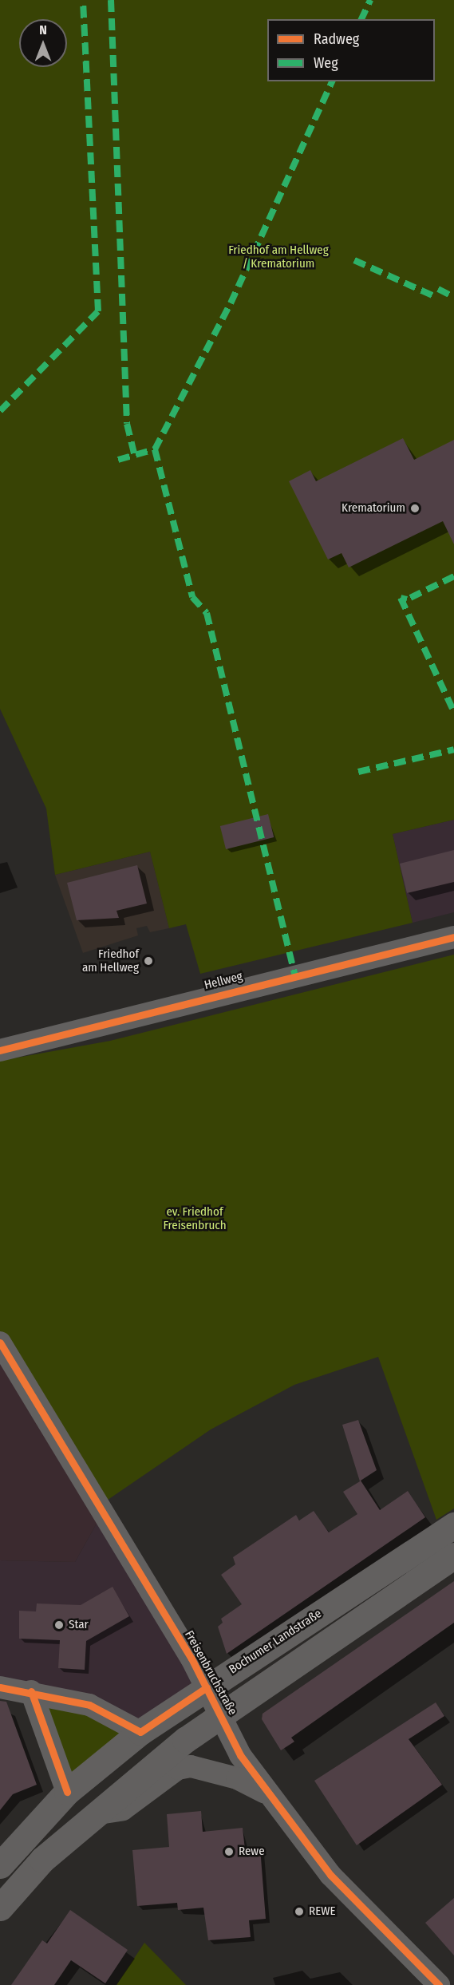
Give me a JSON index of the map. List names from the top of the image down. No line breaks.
{"streets":{"main road":["Bochumer Landstraße"],"street":["Hellweg","Freisenbruchstraße"]},"crossings":[["Bochumer Landstraße","Freisenbruchstraße"]],"parks":["Friedhof am Hellweg / Krematorium","ev. Friedhof Freisenbruch"],"places":["Krematorium","Friedhof am Hellweg","Star","Rewe","REWE"],"legend":["Radweg","Weg"],"north":"top"}
